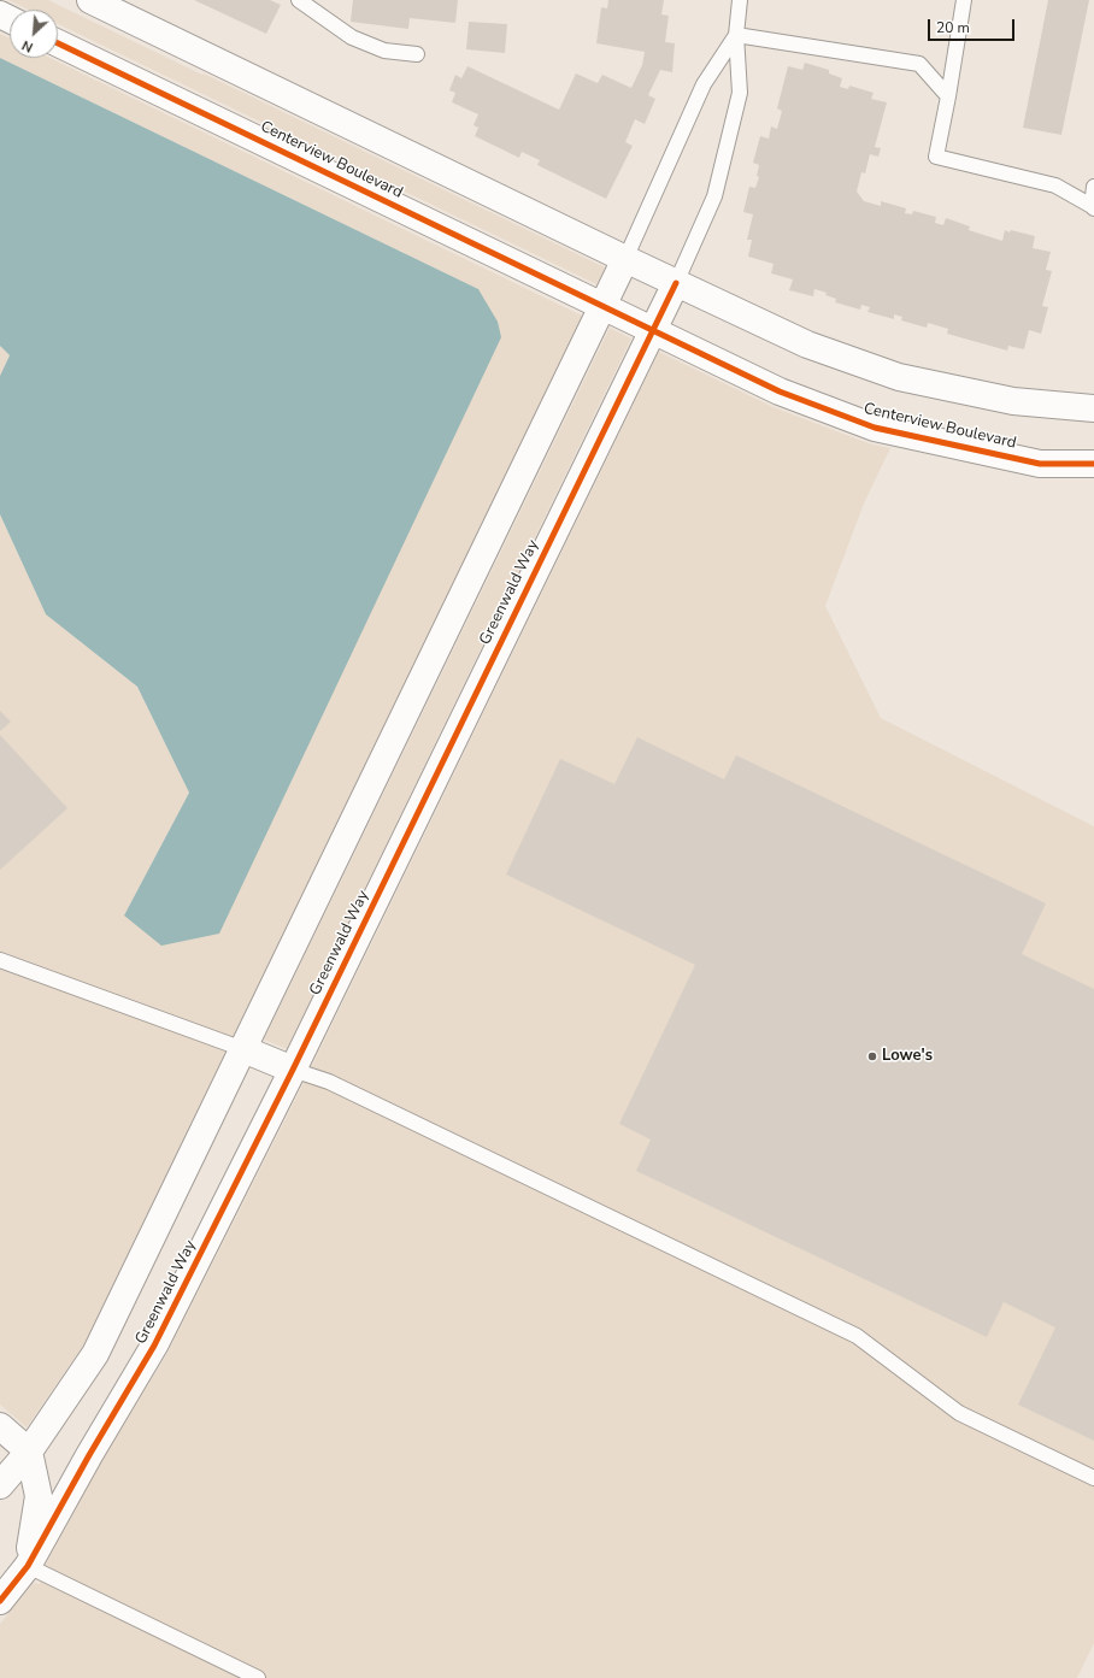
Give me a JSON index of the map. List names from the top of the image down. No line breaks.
{"streets":{"street":["Centerview Boulevard","Greenwald Way"]},"crossings":[["Centerview Boulevard","Greenwald Way"]],"places":["Lowe's"],"scale_bar":"20 m","north":"bottom left"}
